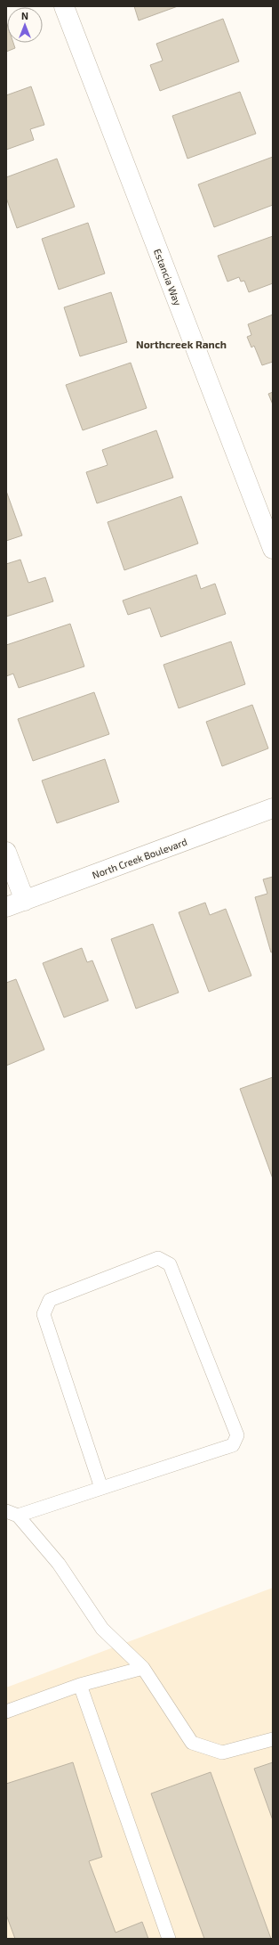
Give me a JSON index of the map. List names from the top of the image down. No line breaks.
{"streets":{"street":["Estancia Way","North Creek Boulevard"]},"districts":["Northcreek Ranch"],"north":"top"}
